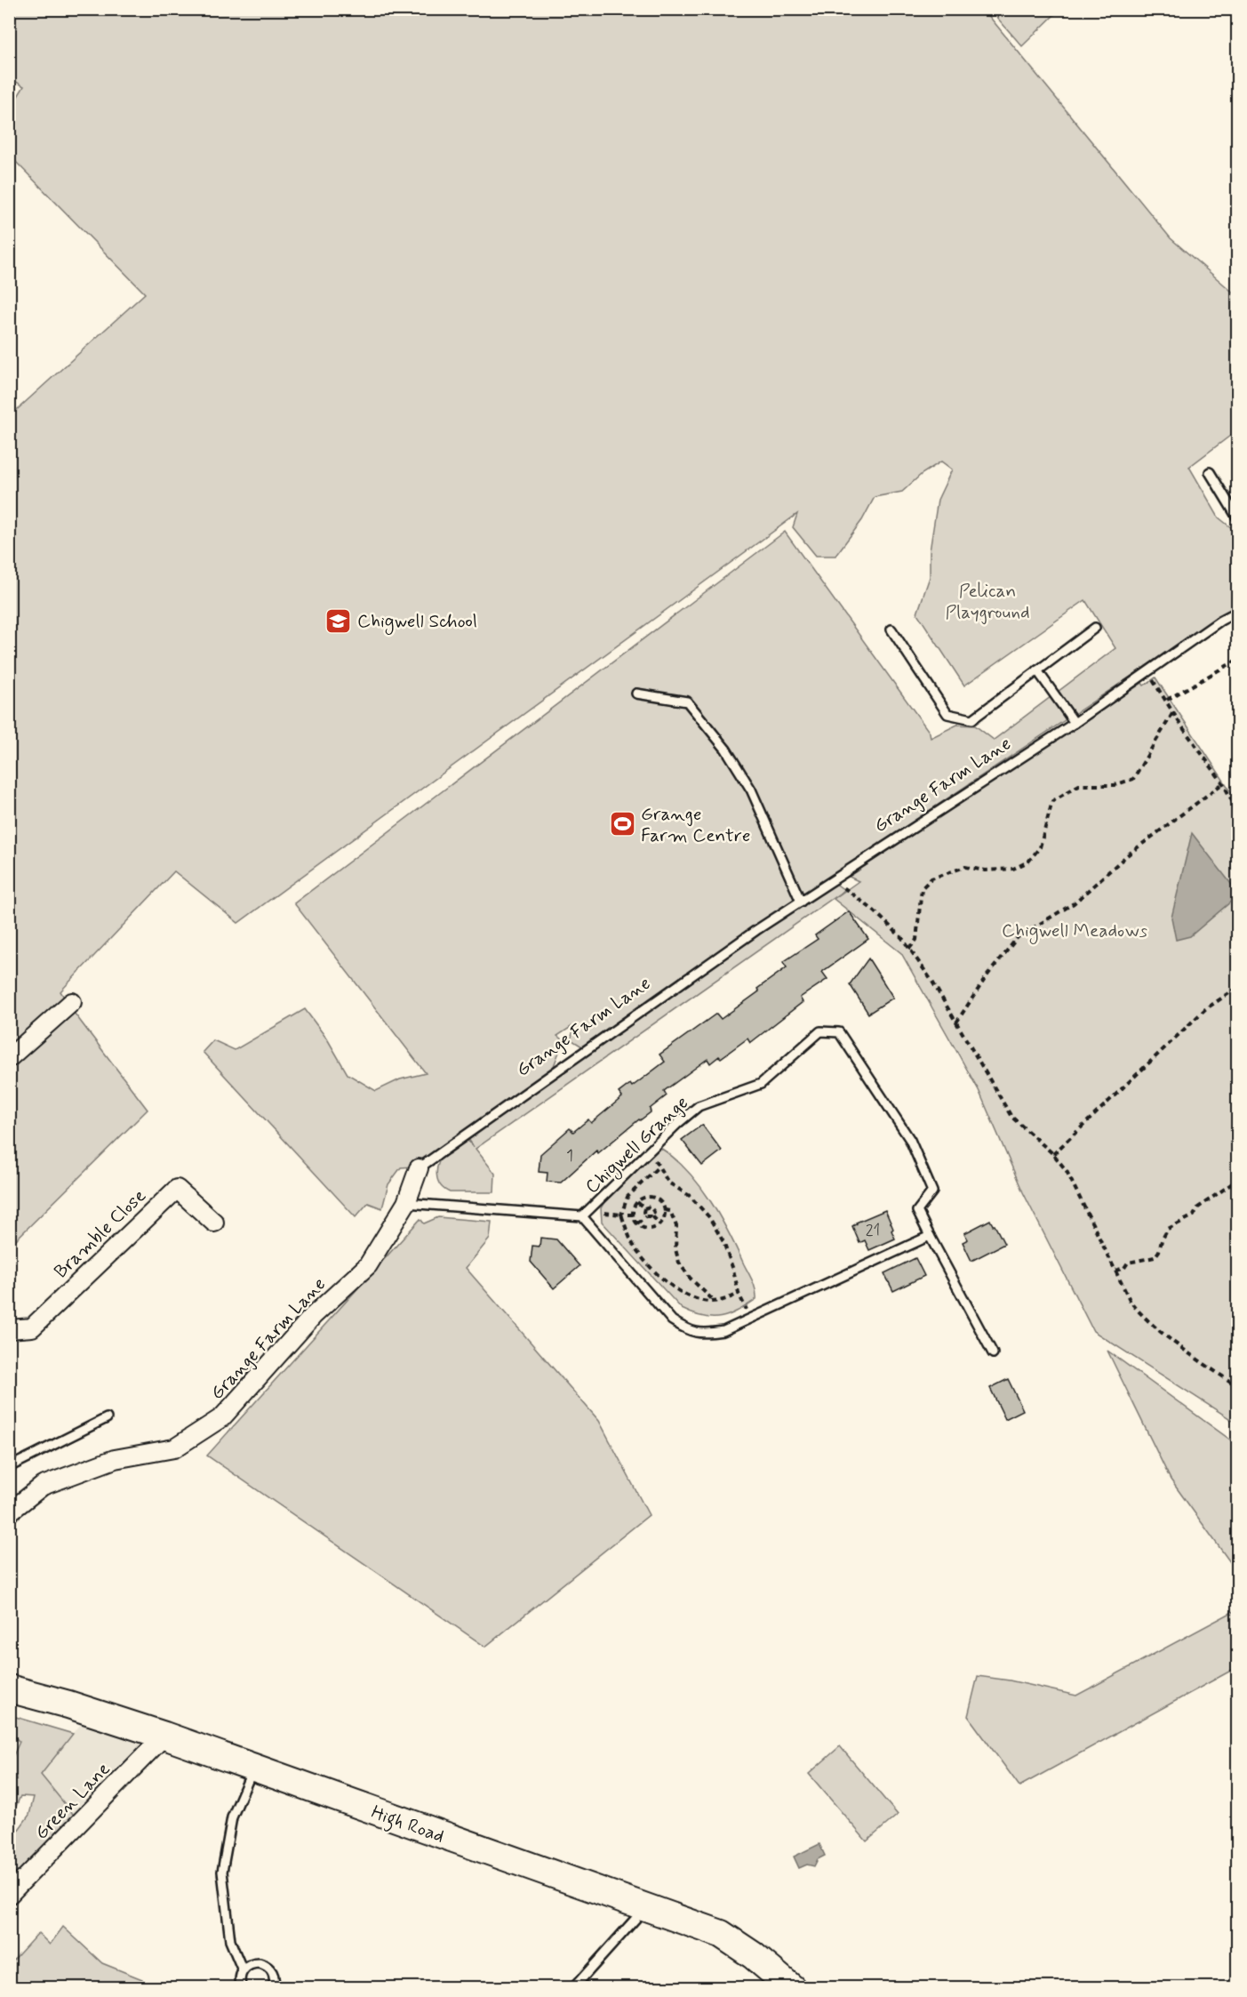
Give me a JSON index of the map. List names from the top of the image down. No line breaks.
{"streets":{"main road":["High Road"],"street":["Grange Farm Lane","Bramble Close","Green Lane"],"lane":["Chigwell Grange"]},"crossings":[["Grange Farm Lane","Chigwell Grange"],["Green Lane","High Road"]],"parks":["Pelican Playground","Chigwell Meadows"],"places":{"school or university":["Chigwell School"],"sports":["Grange Farm Centre"]},"house_numbers":["1","21"]}
